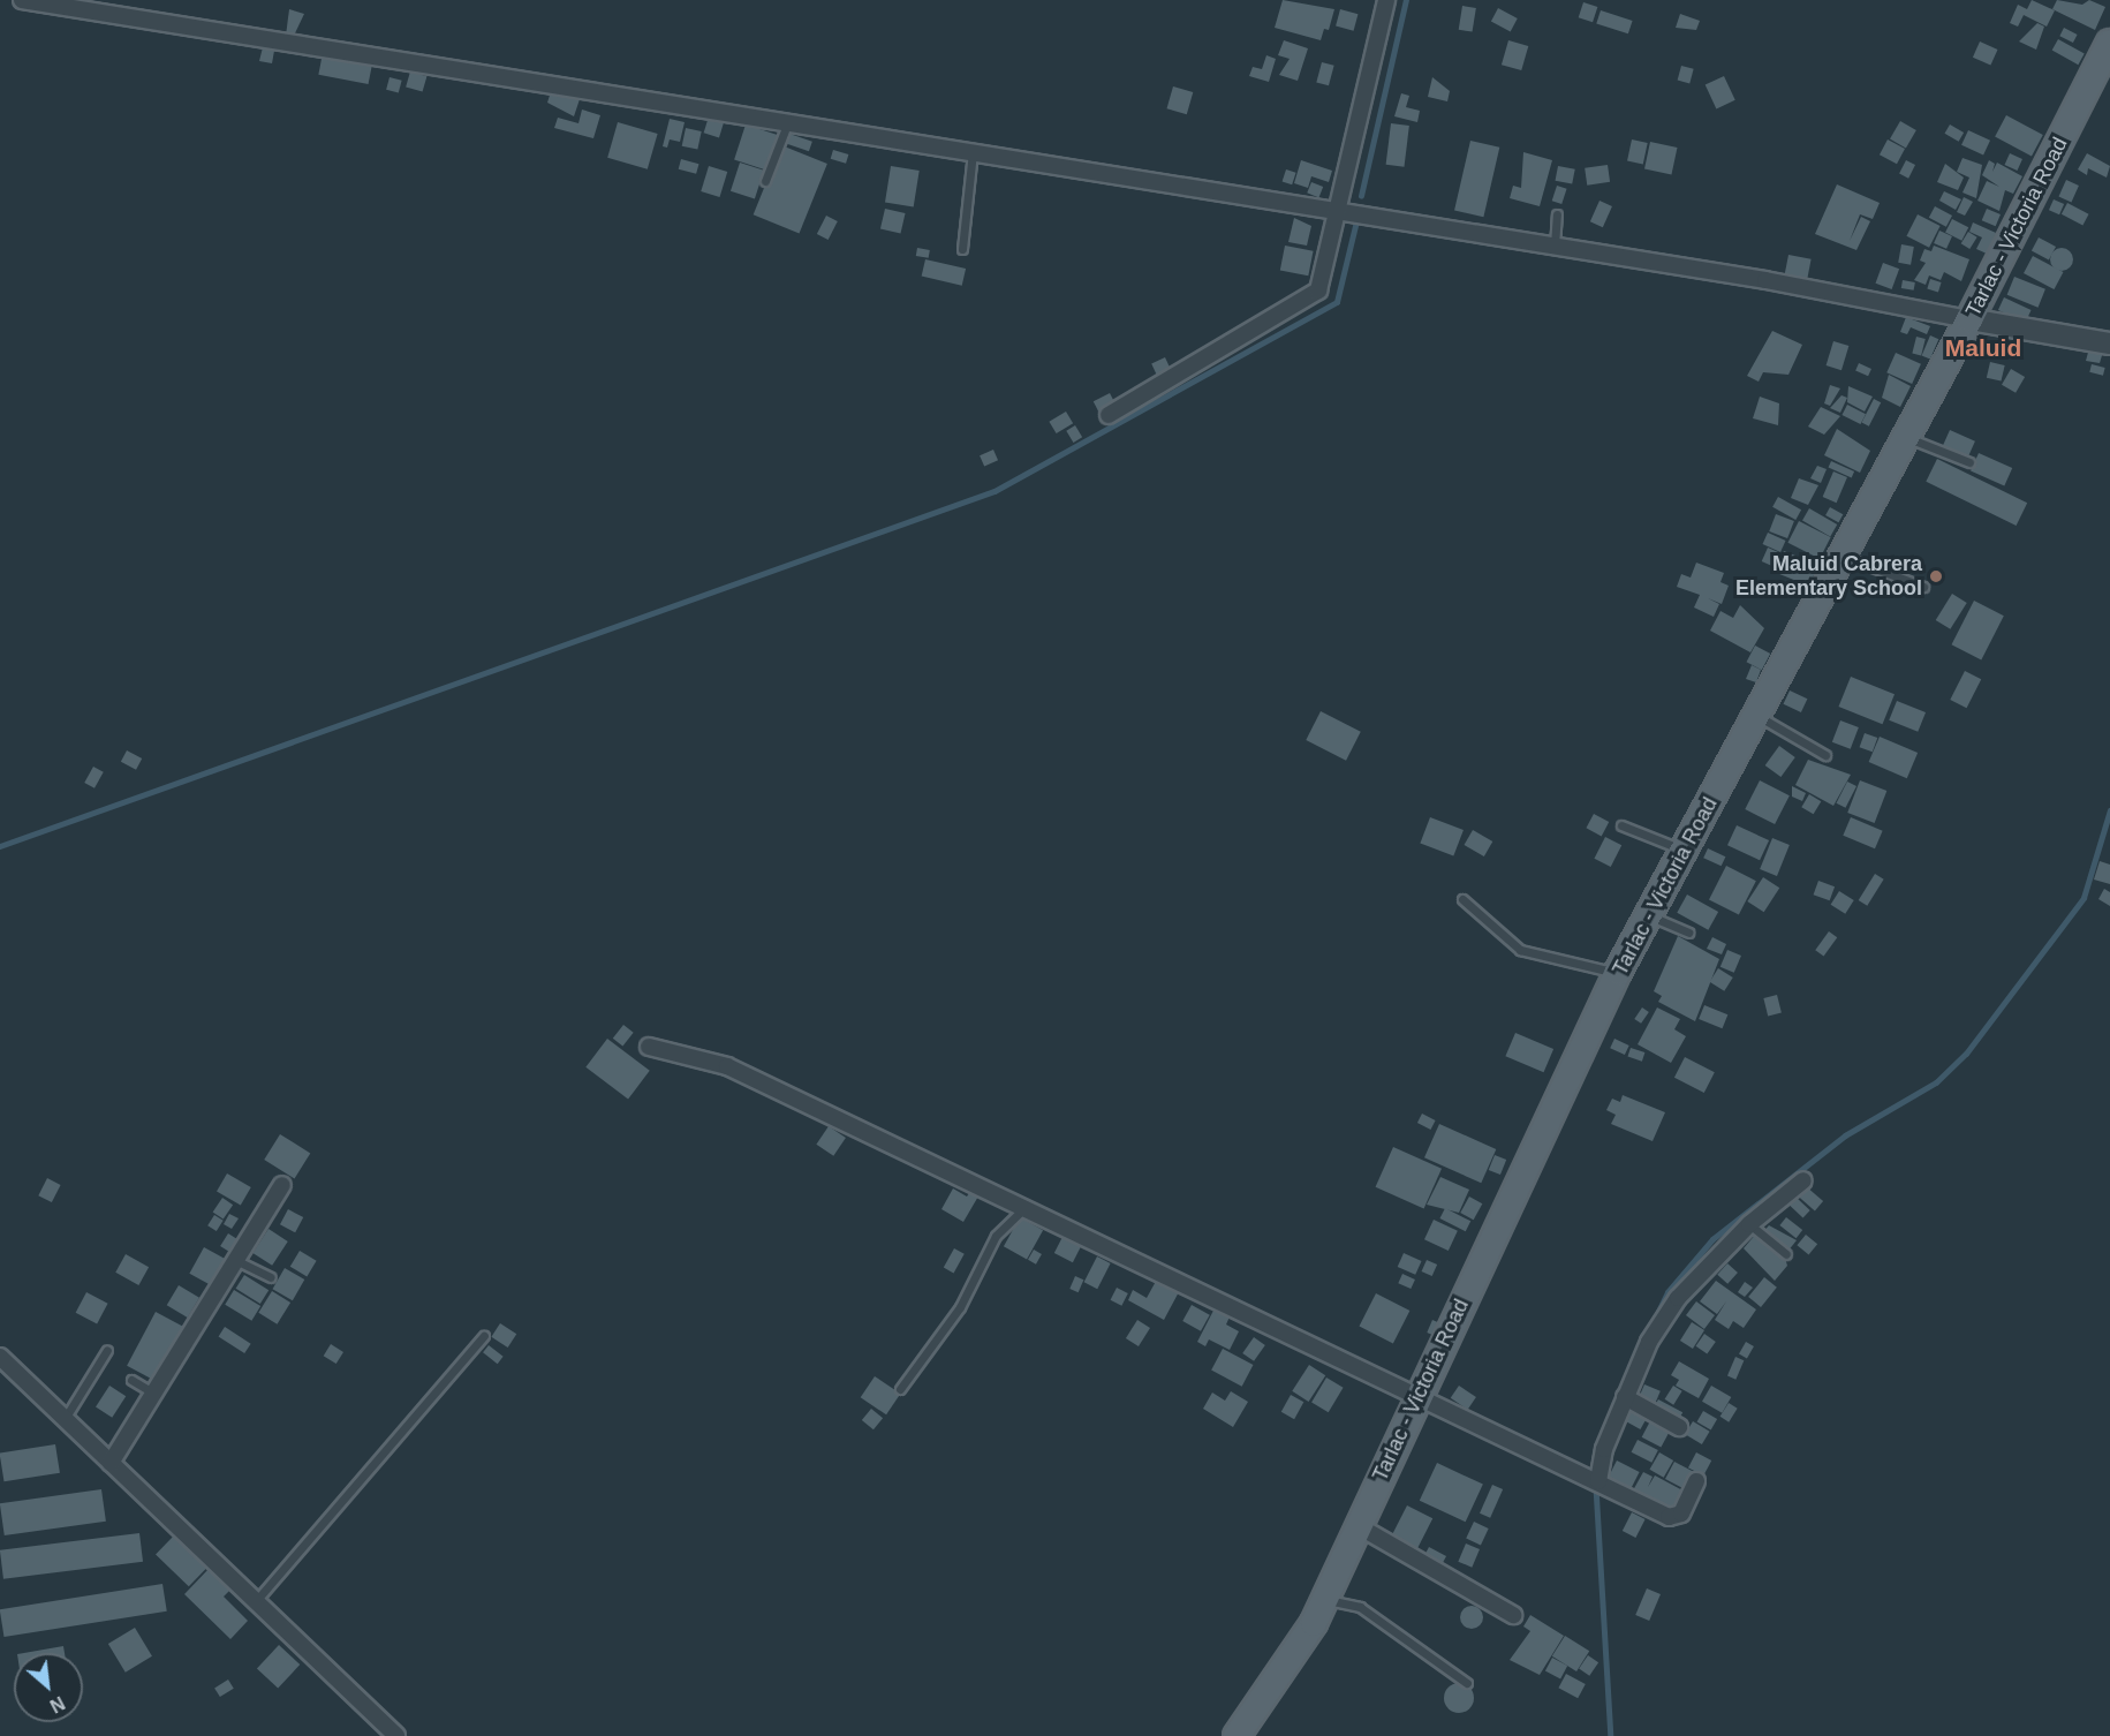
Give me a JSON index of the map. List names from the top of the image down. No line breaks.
{"streets":{"main road":["Tarlac - Victoria Road"]},"districts":["Maluid"],"places":["Maluid Cabrera Elementary School"],"north":"bottom right"}
